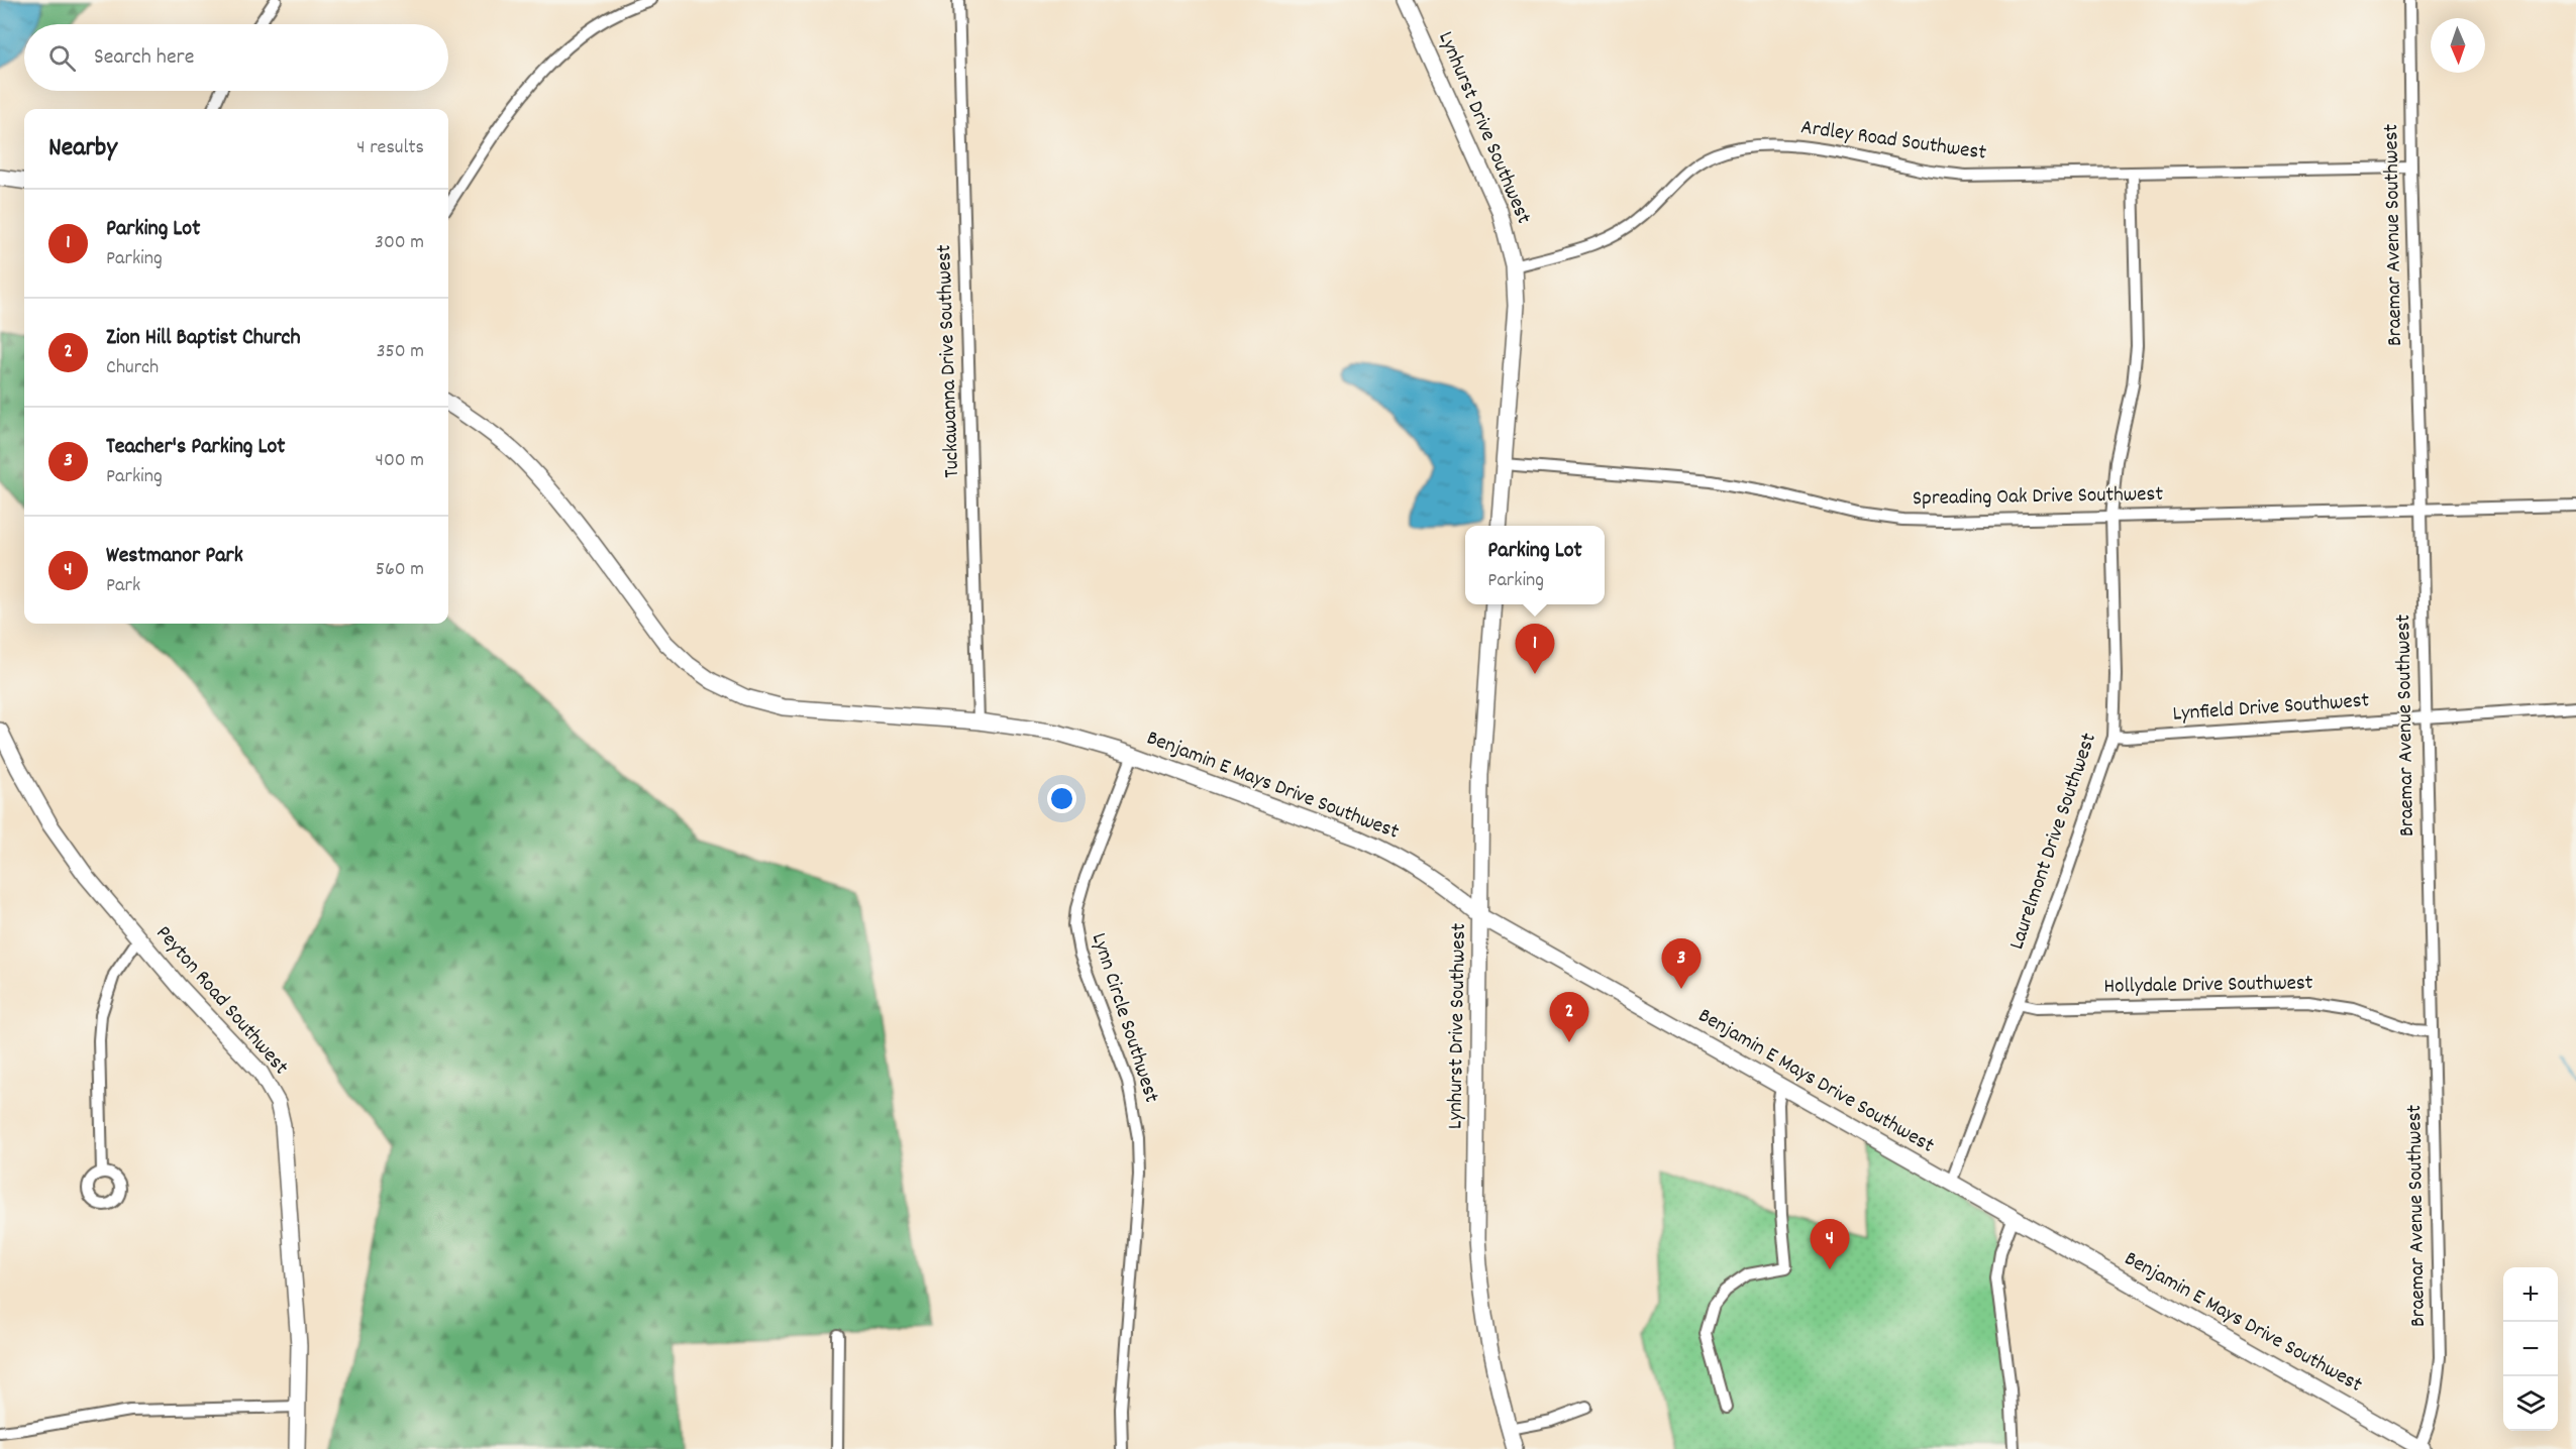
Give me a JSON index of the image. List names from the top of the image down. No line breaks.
{"streets":{"street":["Lynhurst Drive Southwest","Ardley Road Southwest","Braemar Avenue Southwest","Tuckawanna Drive Southwest","Spreading Oak Drive Southwest","Lynfield Drive Southwest","Benjamin E Mays Drive Southwest","Laurelmont Drive Southwest","Hollydale Drive Southwest","Peyton Road Southwest","Lynn Circle Southwest"]},"crossings":[["Lynhurst Drive Southwest","Ardley Road Southwest"],["Lynhurst Drive Southwest","Spreading Oak Drive Southwest"],["Lynhurst Drive Southwest","Benjamin E Mays Drive Southwest"],["Ardley Road Southwest","Braemar Avenue Southwest"],["Ardley Road Southwest","Laurelmont Drive Southwest"],["Braemar Avenue Southwest","Spreading Oak Drive Southwest"],["Braemar Avenue Southwest","Lynfield Drive Southwest"],["Braemar Avenue Southwest","Benjamin E Mays Drive Southwest"],["Braemar Avenue Southwest","Hollydale Drive Southwest"],["Tuckawanna Drive Southwest","Benjamin E Mays Drive Southwest"],["Spreading Oak Drive Southwest","Laurelmont Drive Southwest"],["Lynfield Drive Southwest","Laurelmont Drive Southwest"],["Benjamin E Mays Drive Southwest","Laurelmont Drive Southwest"],["Benjamin E Mays Drive Southwest","Lynn Circle Southwest"],["Laurelmont Drive Southwest","Hollydale Drive Southwest"]],"north":"bottom","page":{"search":"Search here","heading":["Nearby","4 results"],"list":[{"mark":"1","name":"Parking Lot","note":"Parking","value":"300 m"},{"mark":"2","name":"Zion Hill Baptist Church","note":"Church","value":"350 m"},{"mark":"3","name":"Teacher's Parking Lot","note":"Parking","value":"400 m"},{"mark":"4","name":"Westmanor Park","note":"Park","value":"560 m"}],"popup":["Parking Lot","Parking"],"pins":["1","3","2","4"],"map_buttons":["+","−"]}}
